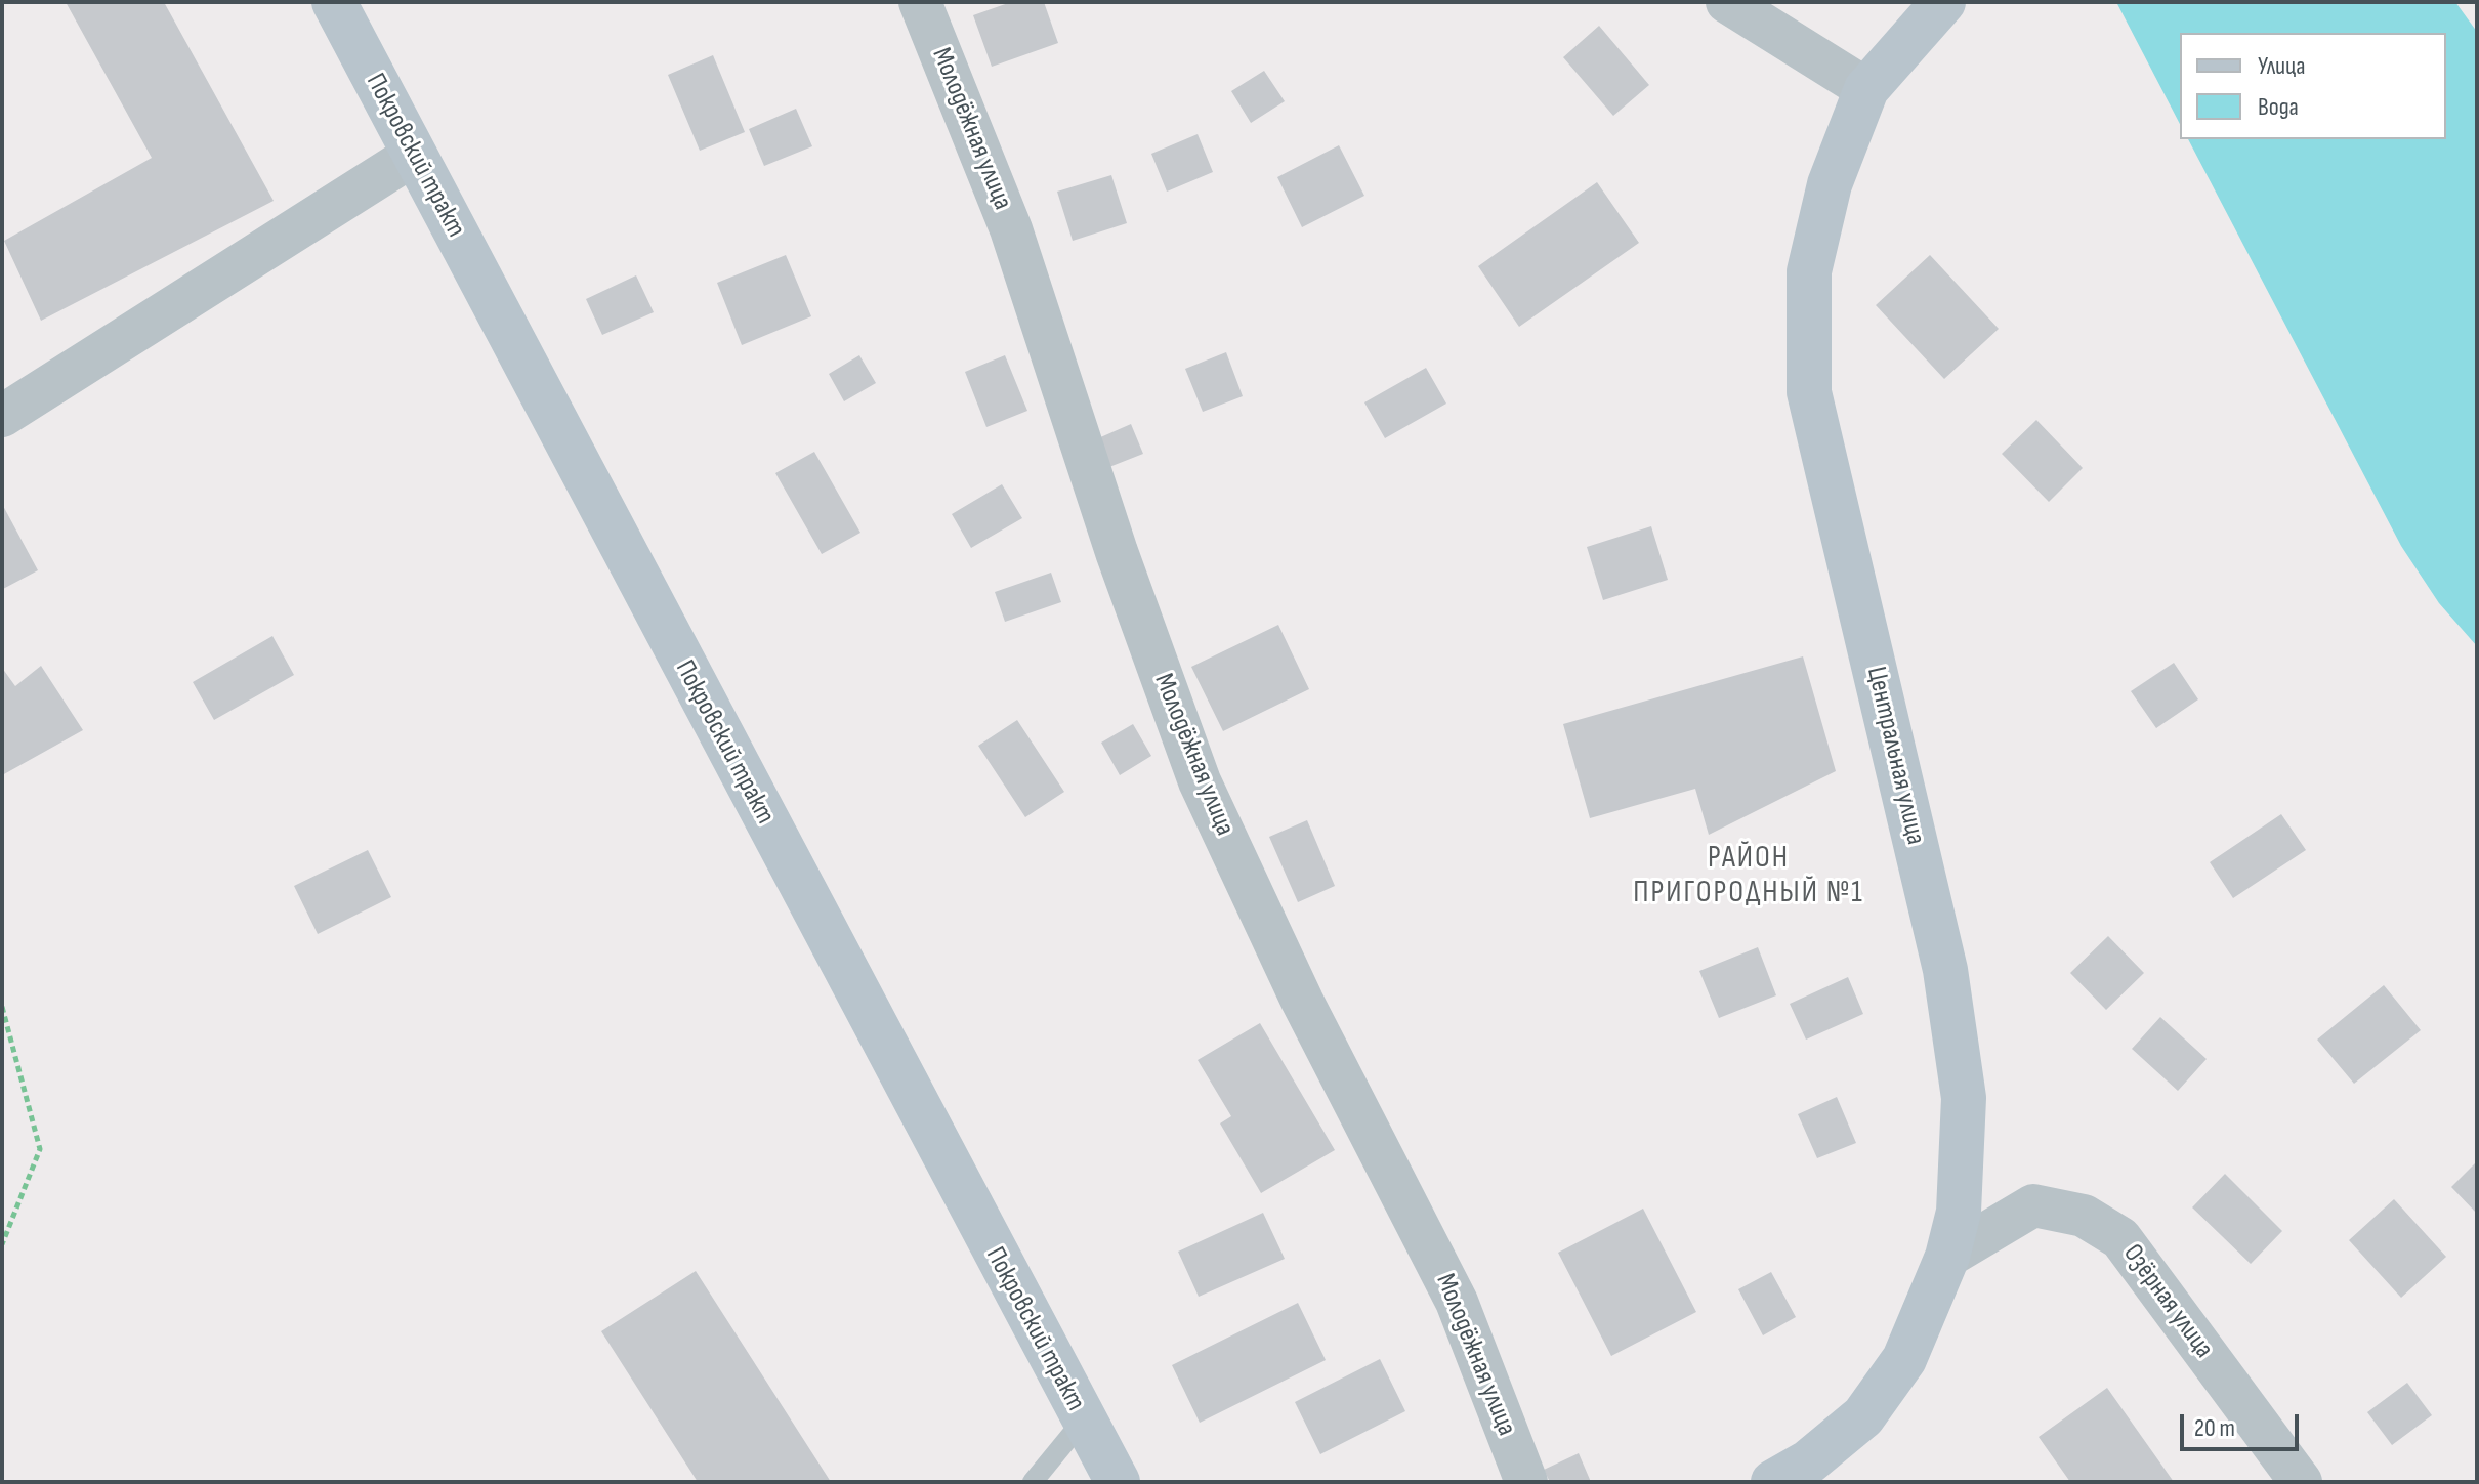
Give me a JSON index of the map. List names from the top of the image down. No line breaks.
{"streets":{"main road":["Покровский тракт","Центральная улица"],"street":["Молодёжная улица","Озёрная улица"]},"crossings":[["Центральная улица","Озёрная улица"]],"districts":["РАЙОН ПРИГОРОДНЫЙ №1"],"legend":["Улица","Вода"],"scale_bar":"20 m"}
